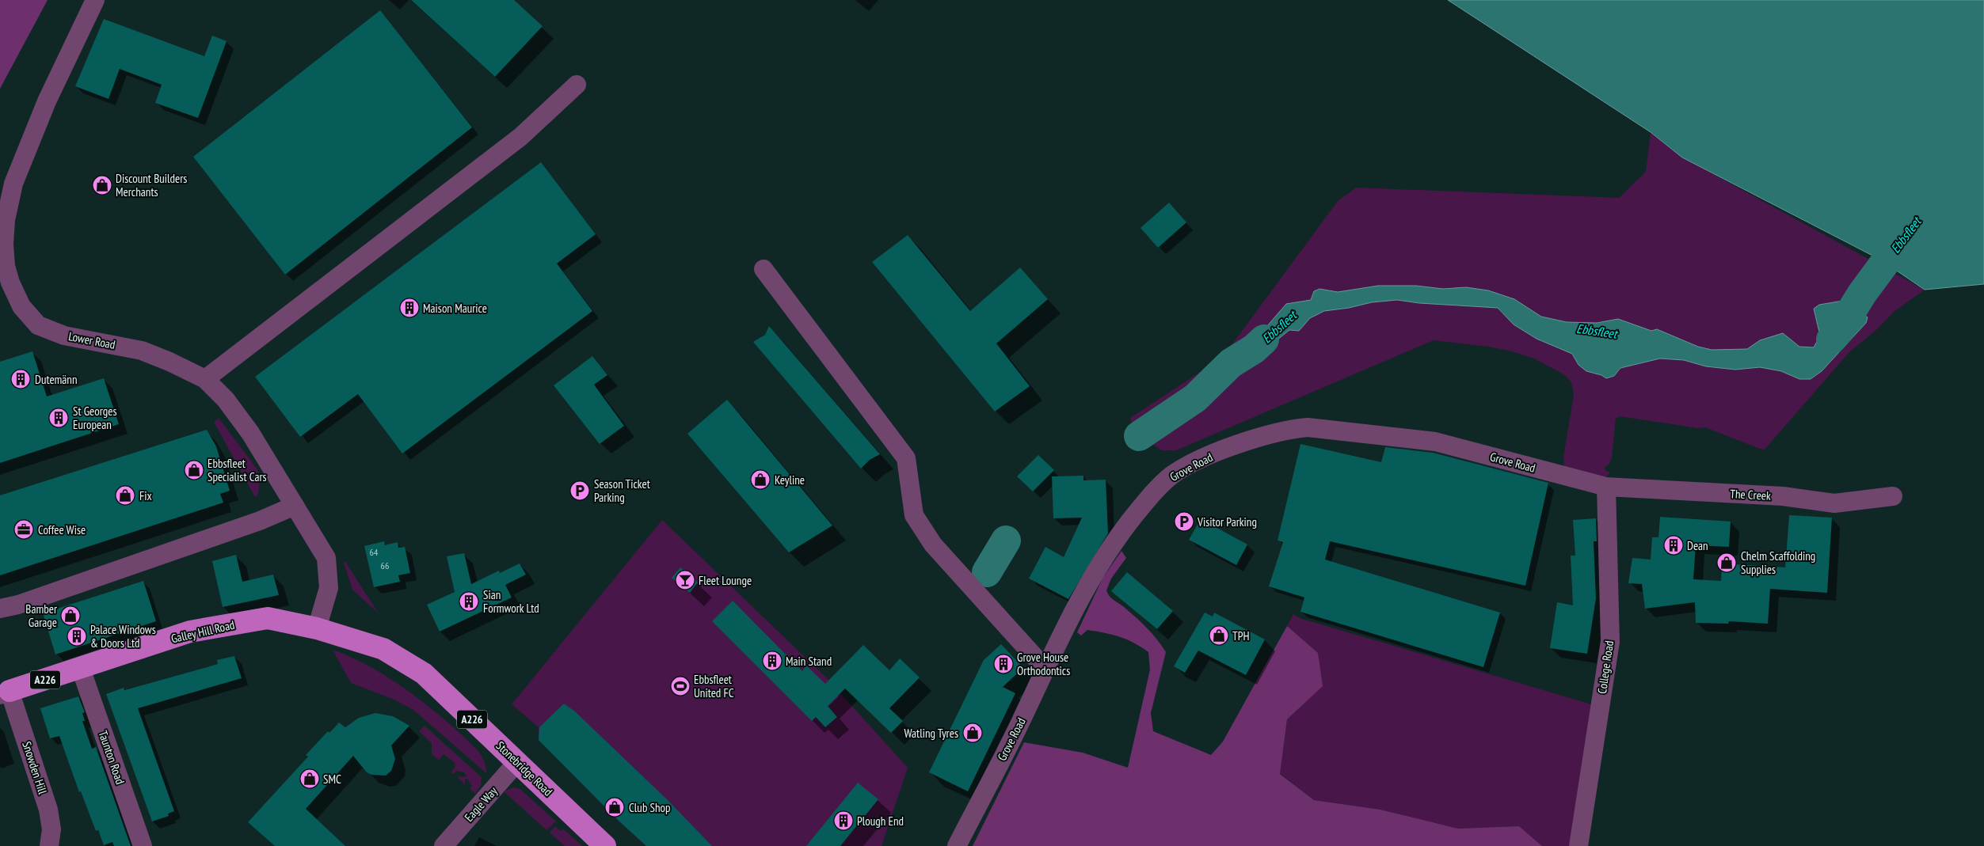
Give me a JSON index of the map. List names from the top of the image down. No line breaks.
{"streets":{"main road":["Galley Hill Road","A226","Stonebridge Road"],"street":["Lower Road","Grove Road","The Creek","College Road","Taunton Road","Snowden Hill","Eagle Way"]},"crossings":[["Lower Road","Galley Hill Road"],["Lower Road","Stonebridge Road"],["Grove Road","The Creek"],["Grove Road","College Road"],["The Creek","College Road"],["Galley Hill Road","Taunton Road"],["Galley Hill Road","Snowden Hill"],["Galley Hill Road","Stonebridge Road"],["Stonebridge Road","Eagle Way"]],"water":["Ebbsfleet"],"places":{"shop":["Discount Builders Merchants","Ebbsfleet Specialist Cars","Keyline","Fix","Chelm Scaffolding Supplies","Bamber Garage","TPH","Watling Tyres","SMC","Club Shop"],"building":["Maison Maurice","Dutemänn","St Georges European","Dean","Sian Formwork Ltd","Palace Windows & Doors Ltd","Main Stand","Grove House Orthodontics","Plough End"],"parking":["Season Ticket Parking","Visitor Parking"],"office":["Coffee Wise"],"bar":["Fleet Lounge"],"sports":["Ebbsfleet United FC"]},"house_numbers":["64","66"]}
